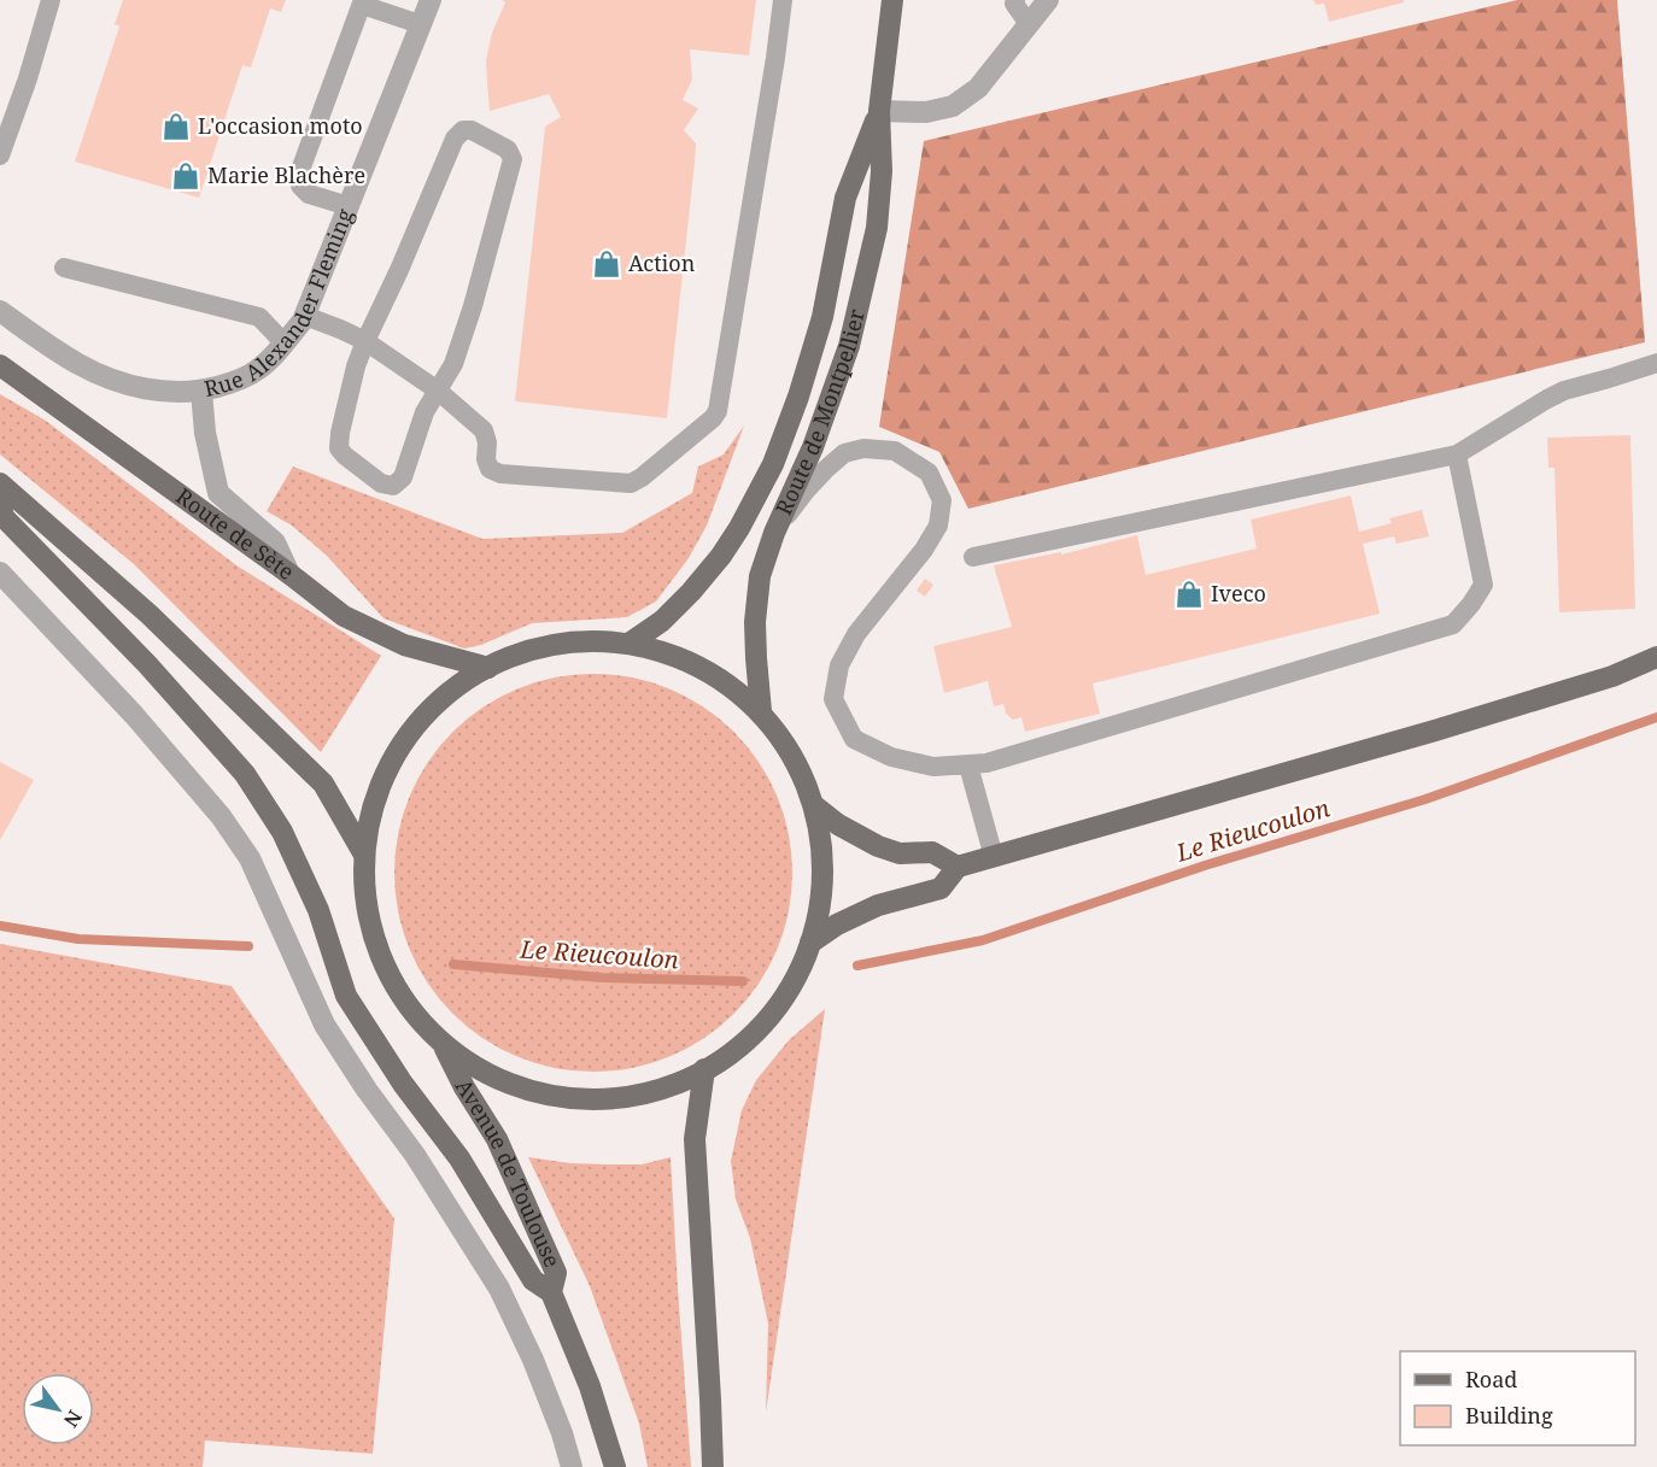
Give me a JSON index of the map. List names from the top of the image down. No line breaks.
{"streets":{"main road":["Route de Montpellier","Route de Sète","Avenue de Toulouse"],"street":["Rue Alexander Fleming"]},"water":["Le Rieucoulon"],"places":{"shop":["L'occasion moto","Marie Blachère","Action","Iveco"]},"legend":["Road","Building"],"north":"bottom right"}
